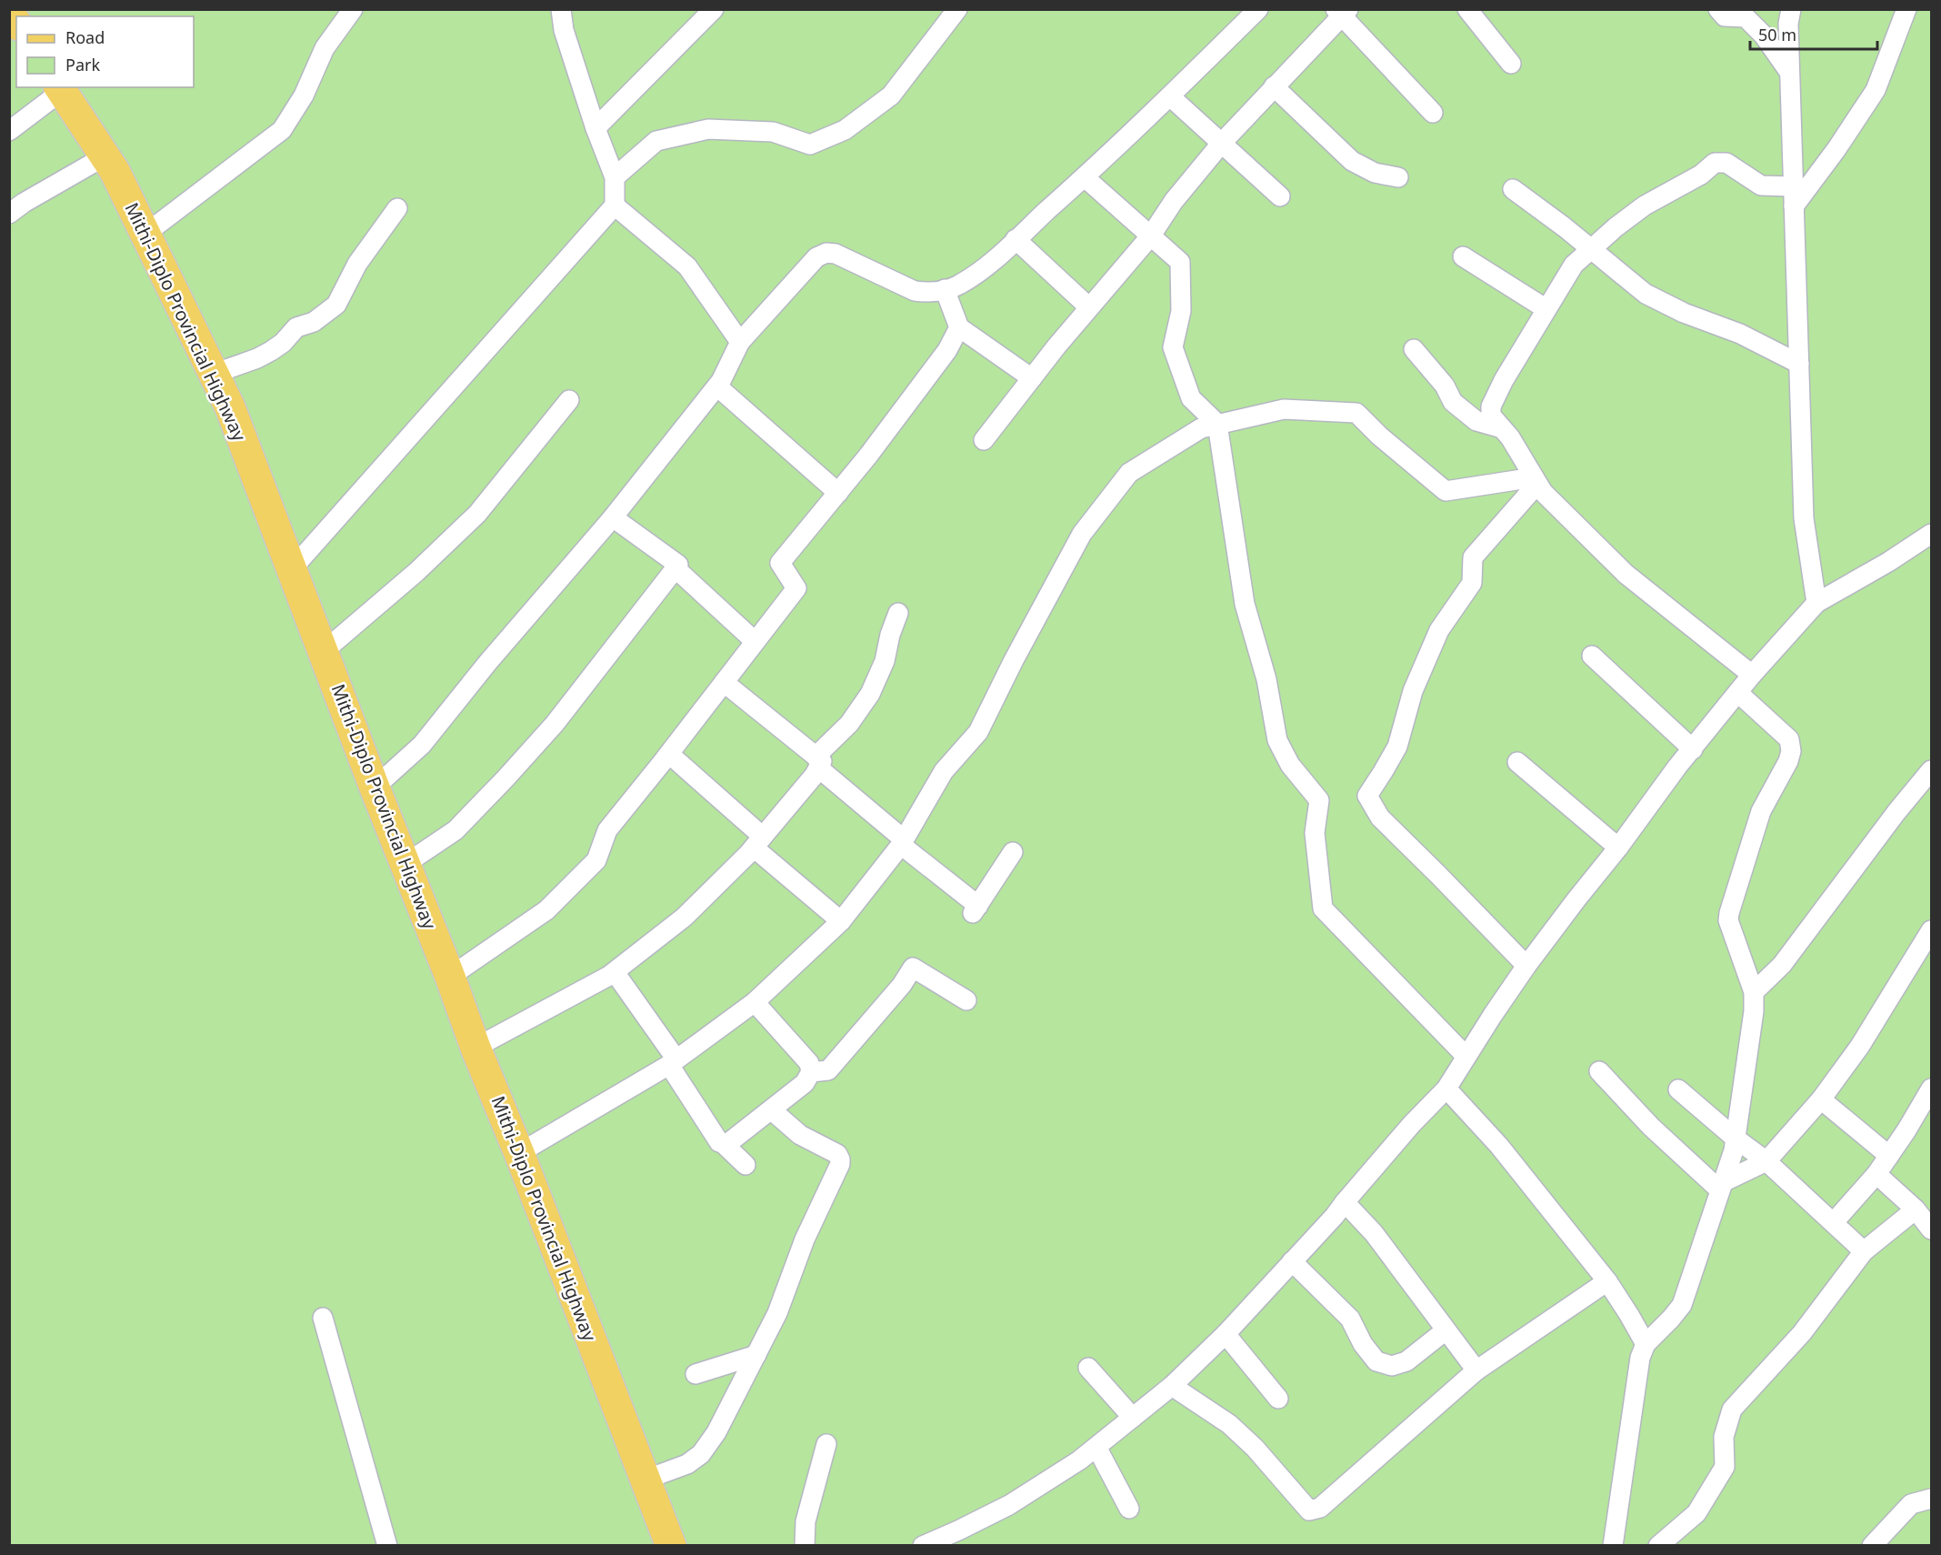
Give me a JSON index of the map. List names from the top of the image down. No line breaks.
{"streets":{"main road":["Mithi-Diplo Provincial Highway"]},"legend":["Road","Park"],"scale_bar":"50 m"}
